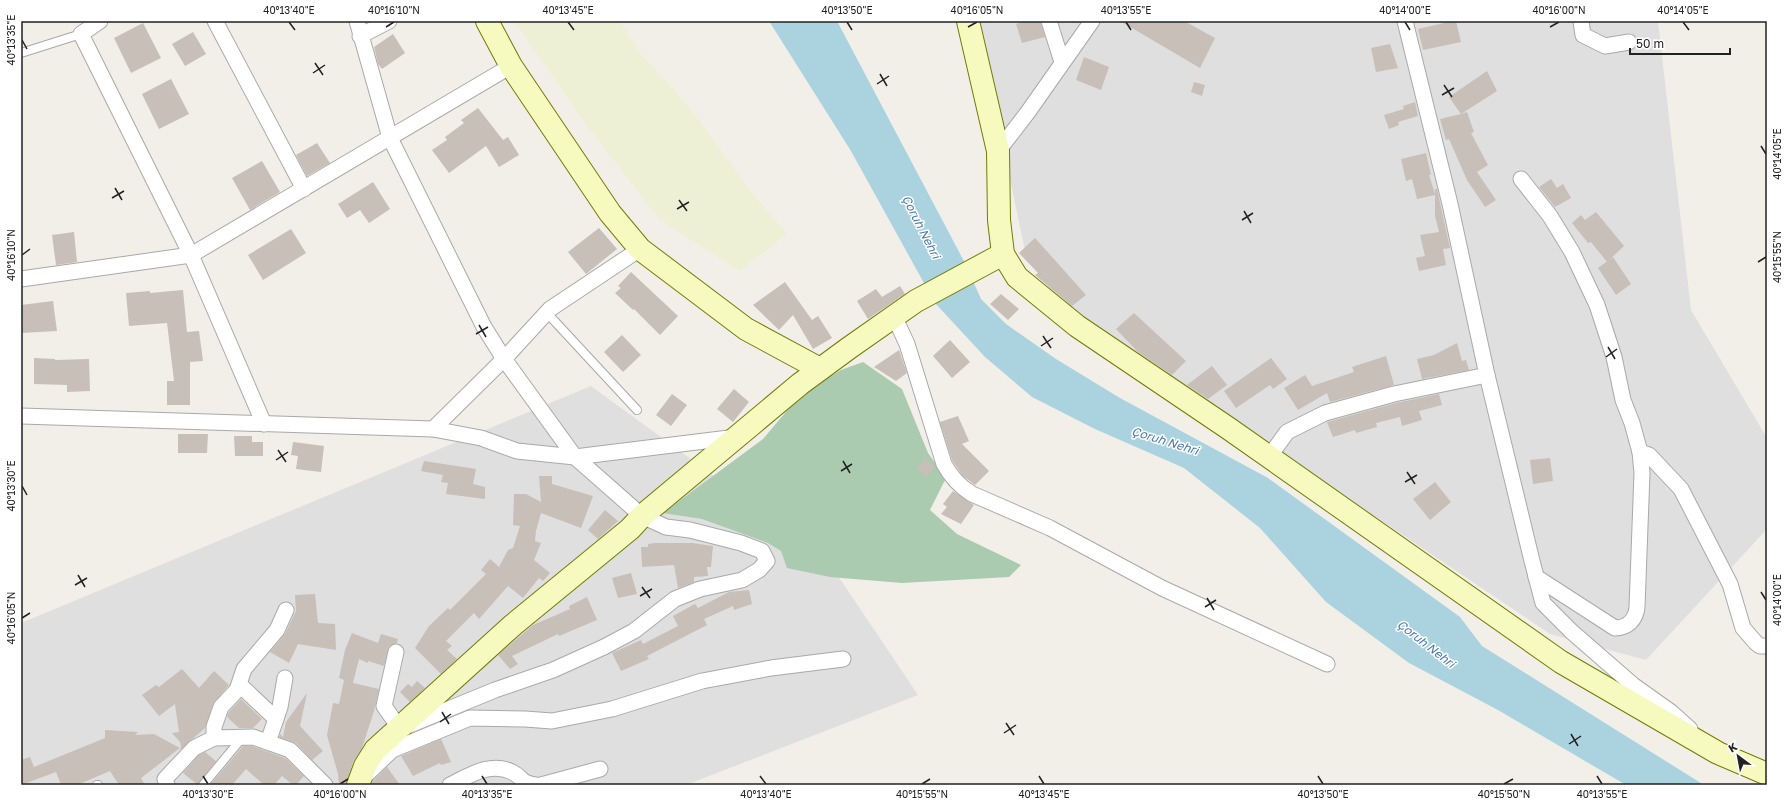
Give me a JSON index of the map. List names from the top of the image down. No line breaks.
{"water":["Çoruh Nehri"],"scale_bar":"50 m","north":"top left","coordinates":["40°13'40\"E","40°16'10\"N","40°13'45\"E","40°13'50\"E","40°16'05\"N","40°13'55\"E","40°14'00\"E","40°16'00\"N","40°14'05\"E","40°13'35\"E","40°15'55\"N","40°13'30\"E","40°15'50\"N"]}
